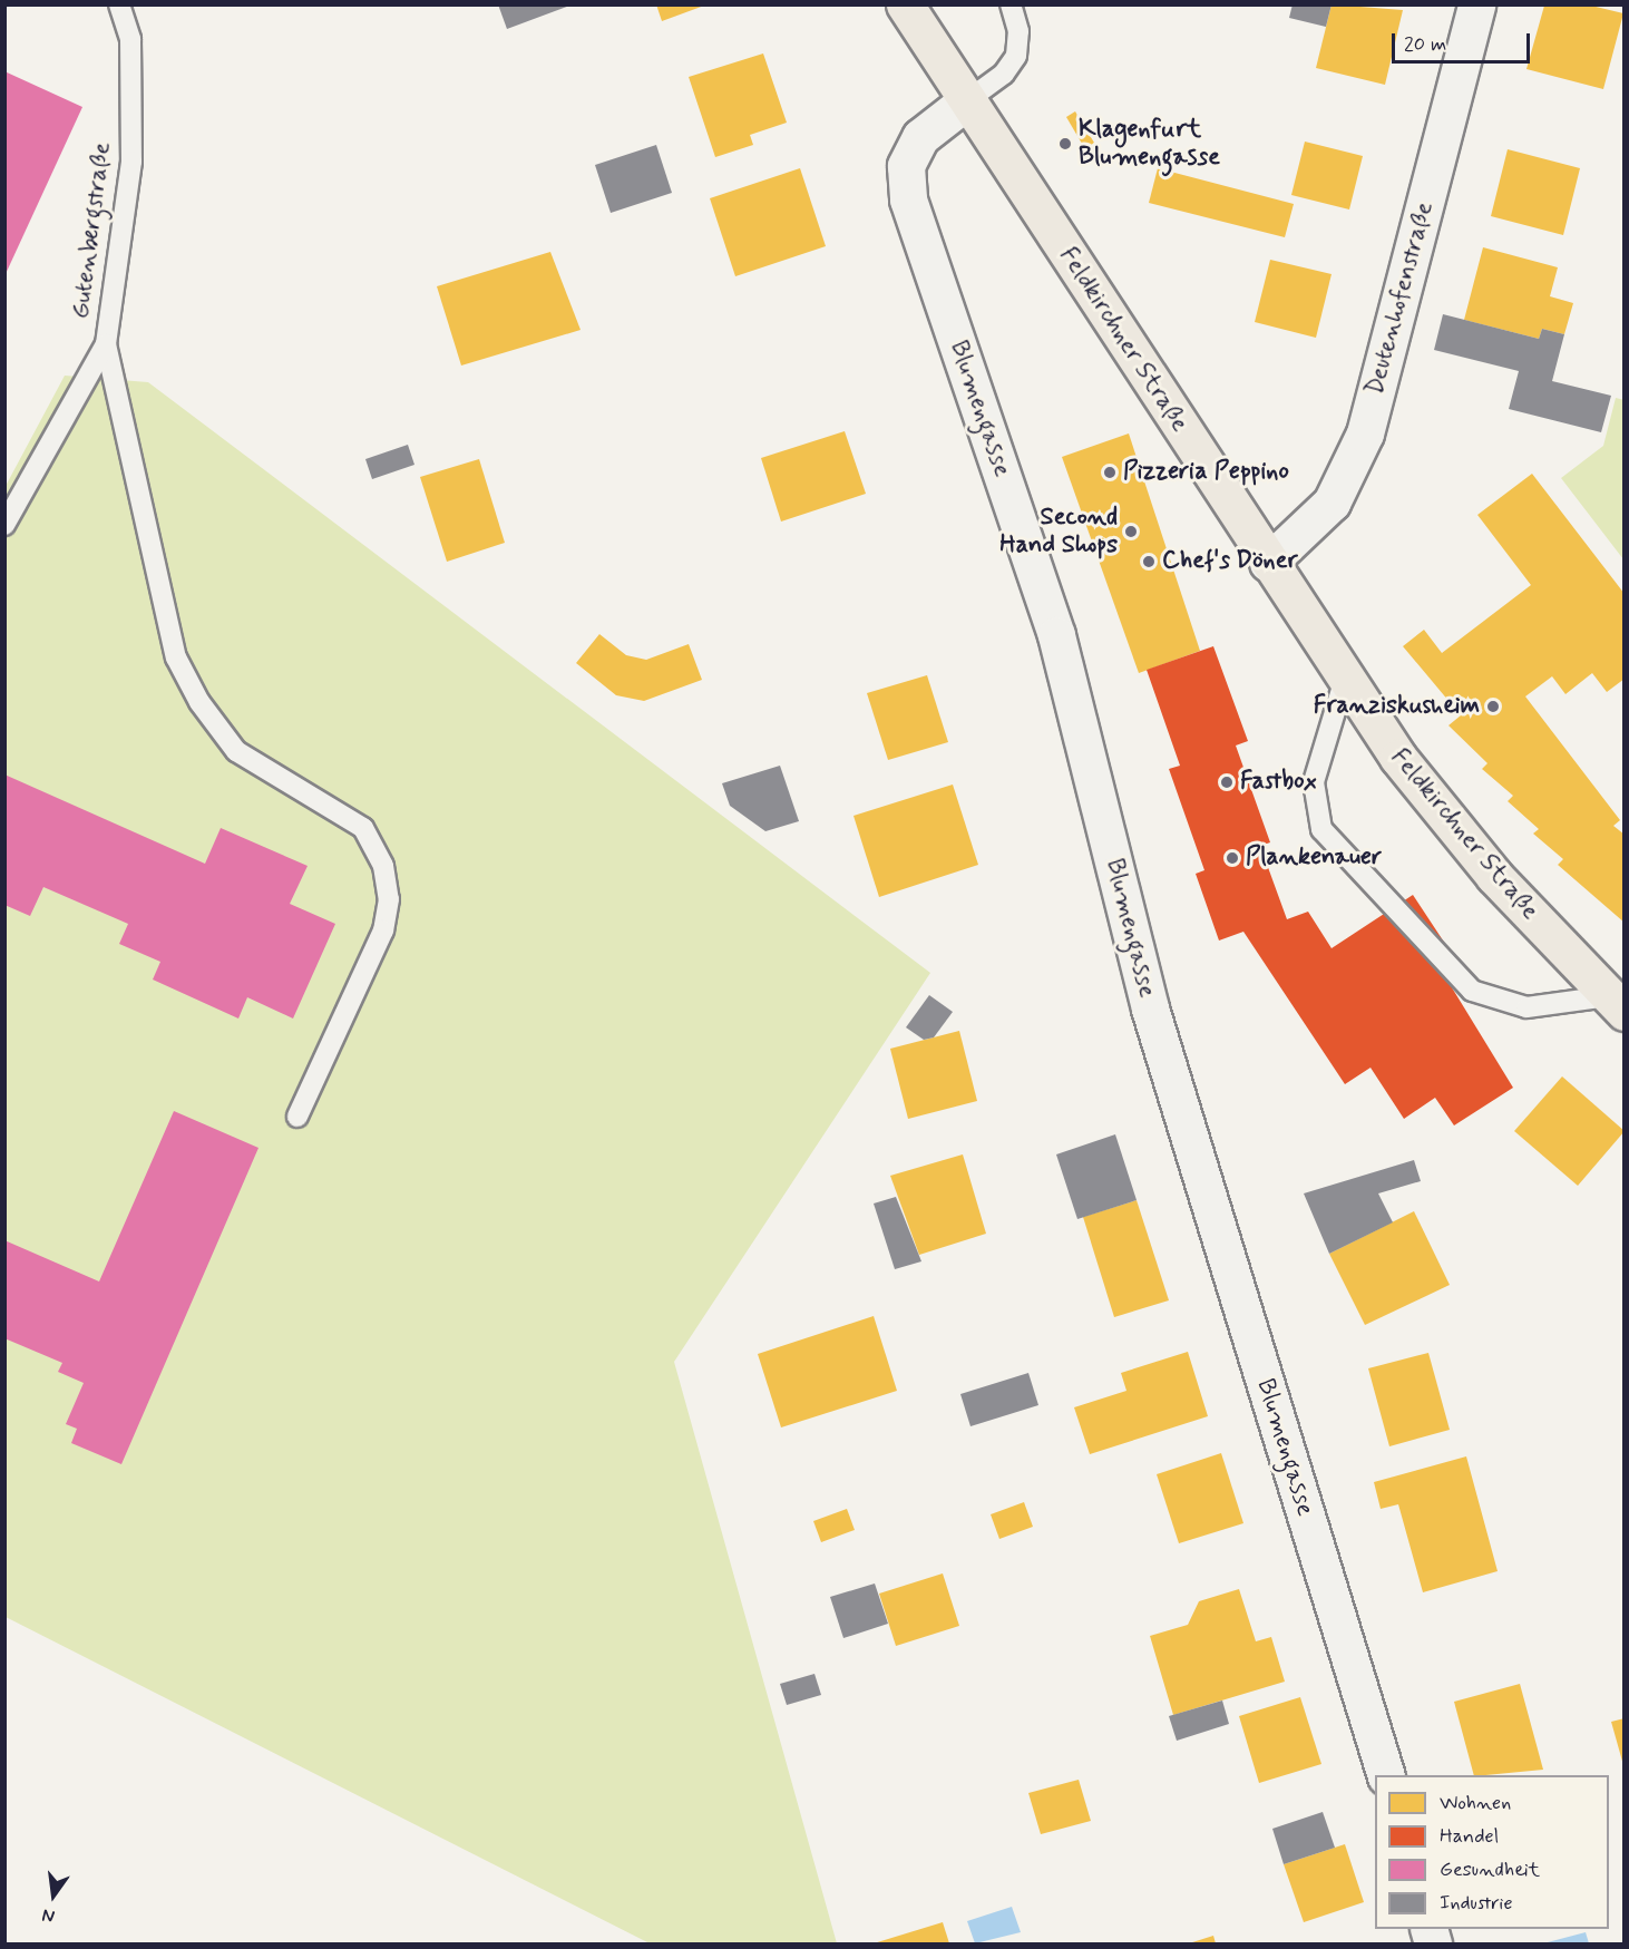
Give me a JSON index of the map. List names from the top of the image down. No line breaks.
{"streets":{"main road":["Feldkirchner Straße"],"street":["Deutenhofenstraße","Blumengasse"],"lane":["Gutenbergstraße"]},"crossings":[["Deutenhofenstraße","Feldkirchner Straße"],["Feldkirchner Straße","Blumengasse"]],"places":["Klagenfurt Blumengasse","Pizzeria Peppino","Second Hand Shops","Chef's Döner","Franziskusheim","Fastbox","Plankenauer"],"legend":["Wohnen","Handel","Gesundheit","Industrie"],"scale_bar":"20 m","north":"bottom"}
